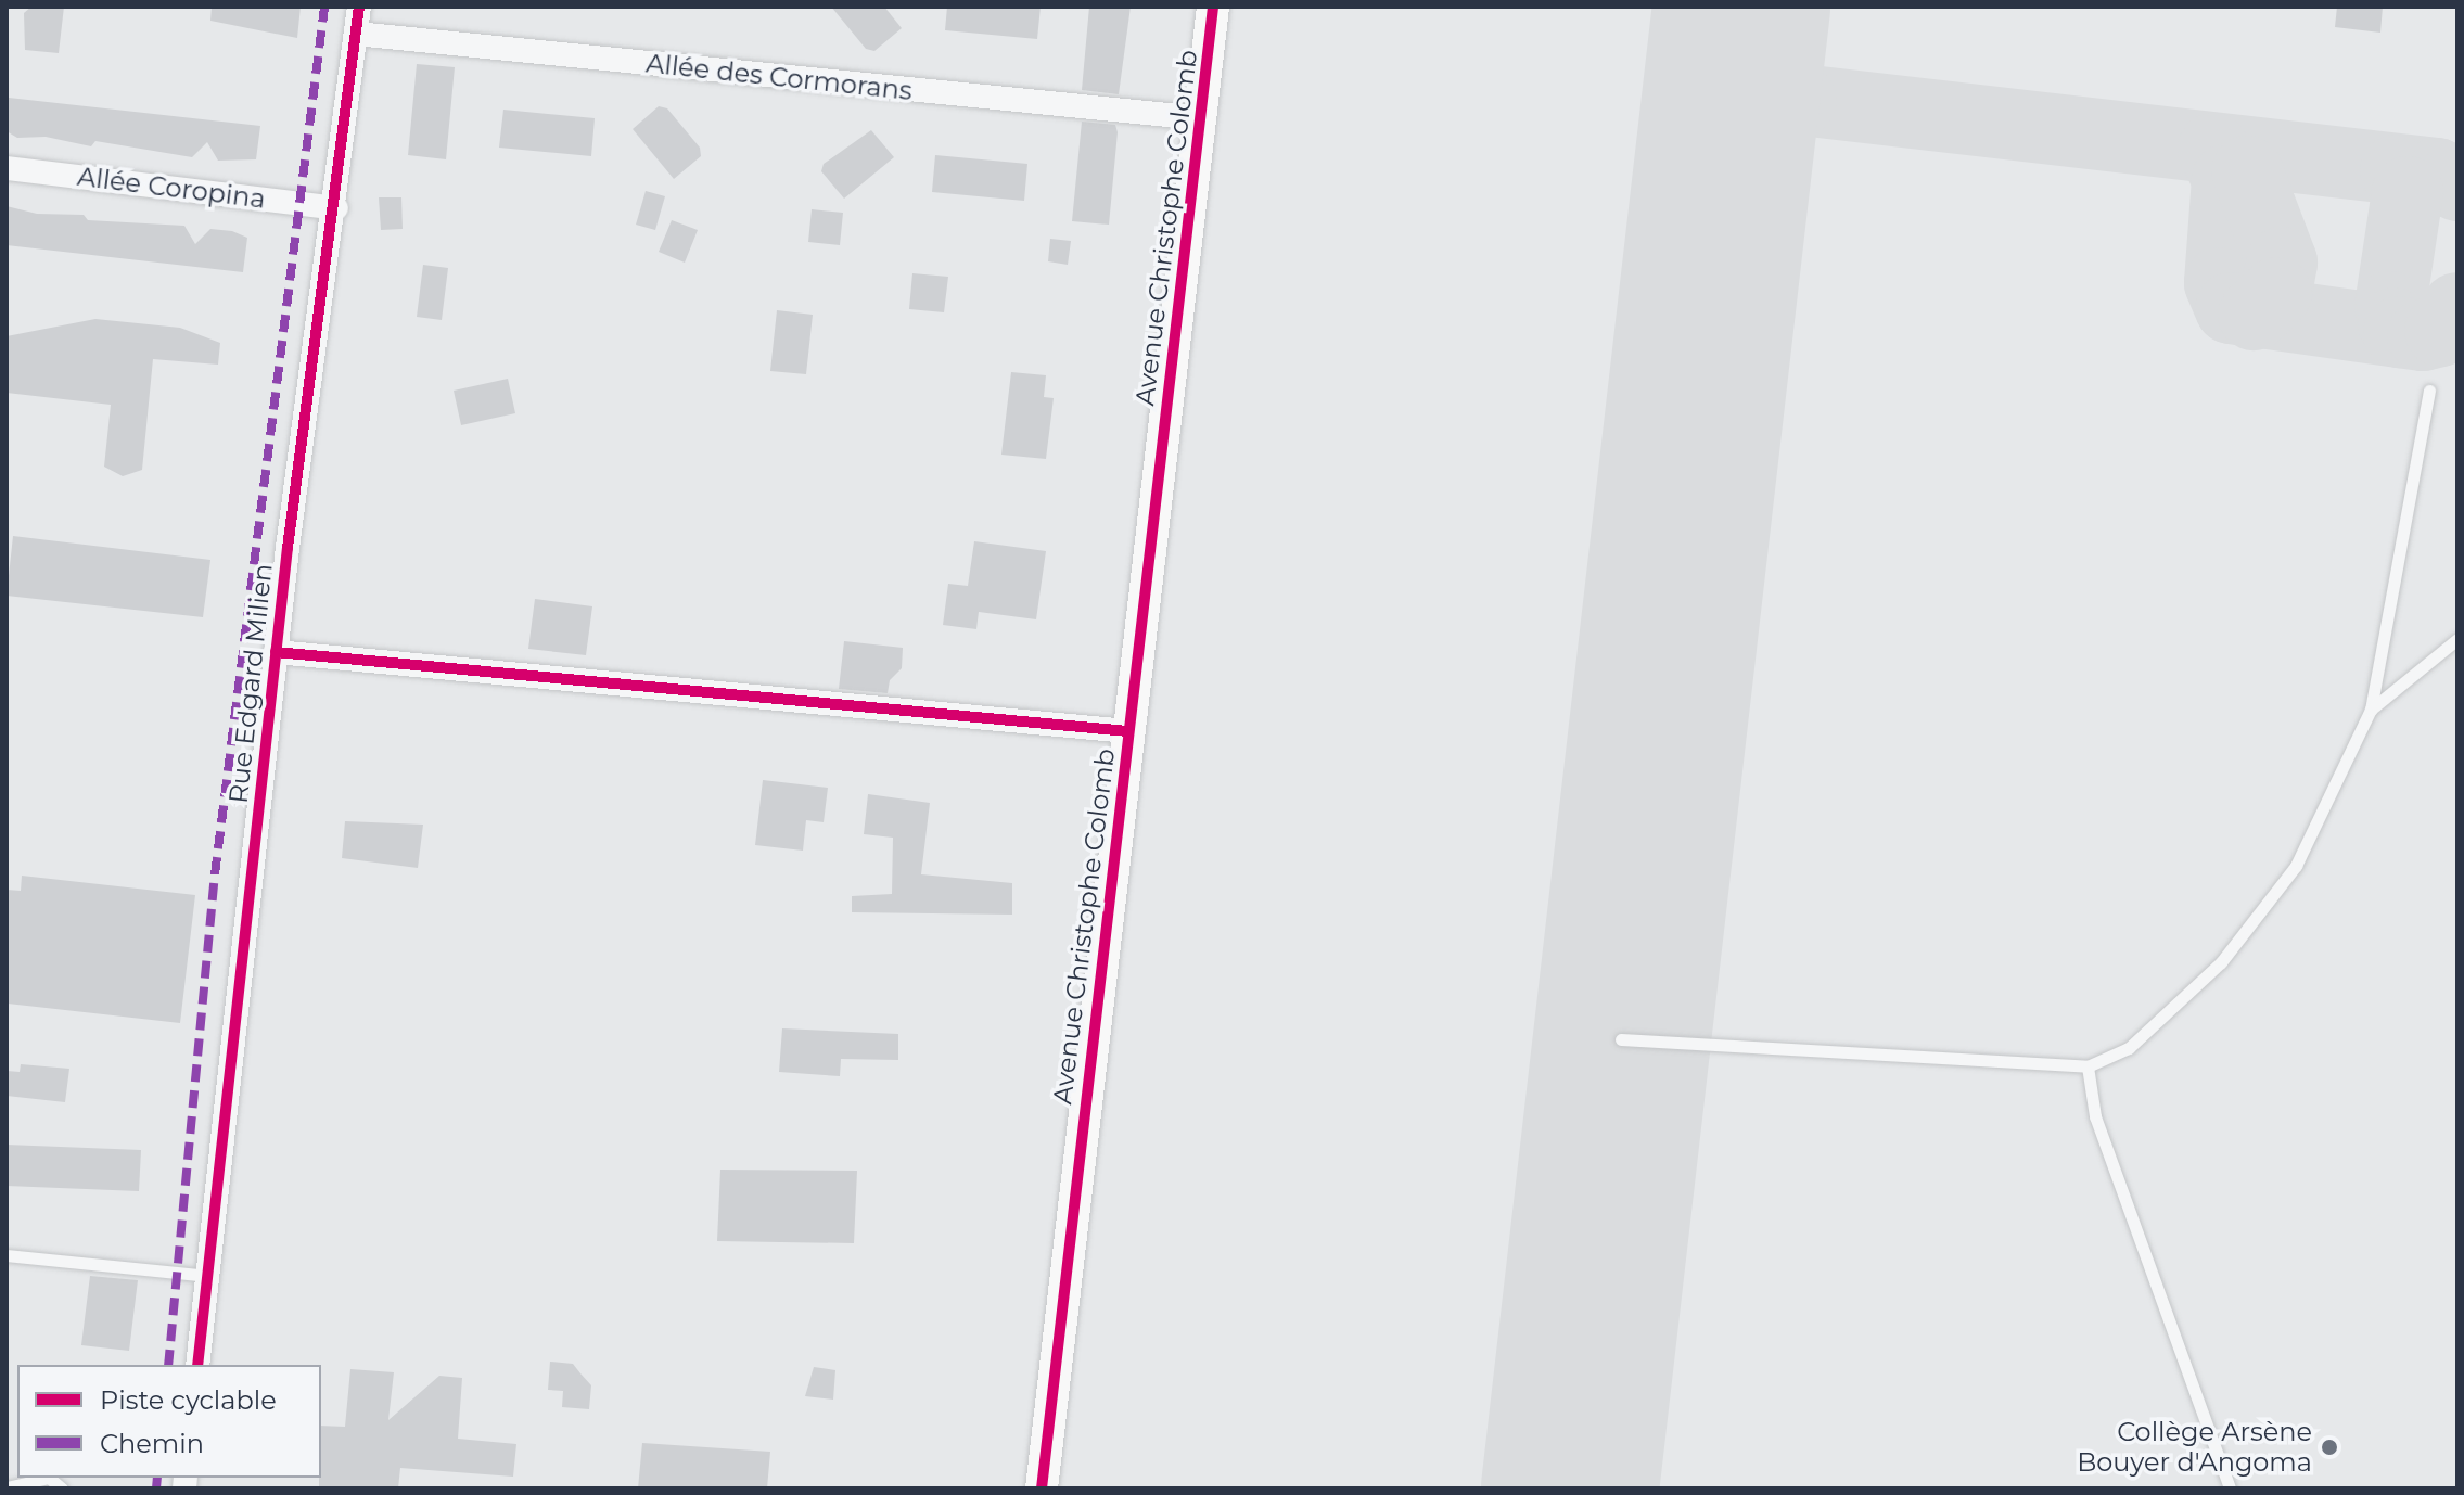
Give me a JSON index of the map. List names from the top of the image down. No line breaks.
{"streets":{"street":["Allée des Cormorans","Allée Coropina","Avenue Christophe Colomb","Rue Edgard Milien"]},"crossings":[["Allée des Cormorans","Avenue Christophe Colomb"],["Allée des Cormorans","Rue Edgard Milien"],["Allée Coropina","Rue Edgard Milien"]],"places":["Collège Arsène Bouyer d'Angoma"],"legend":["Piste cyclable","Chemin"]}
